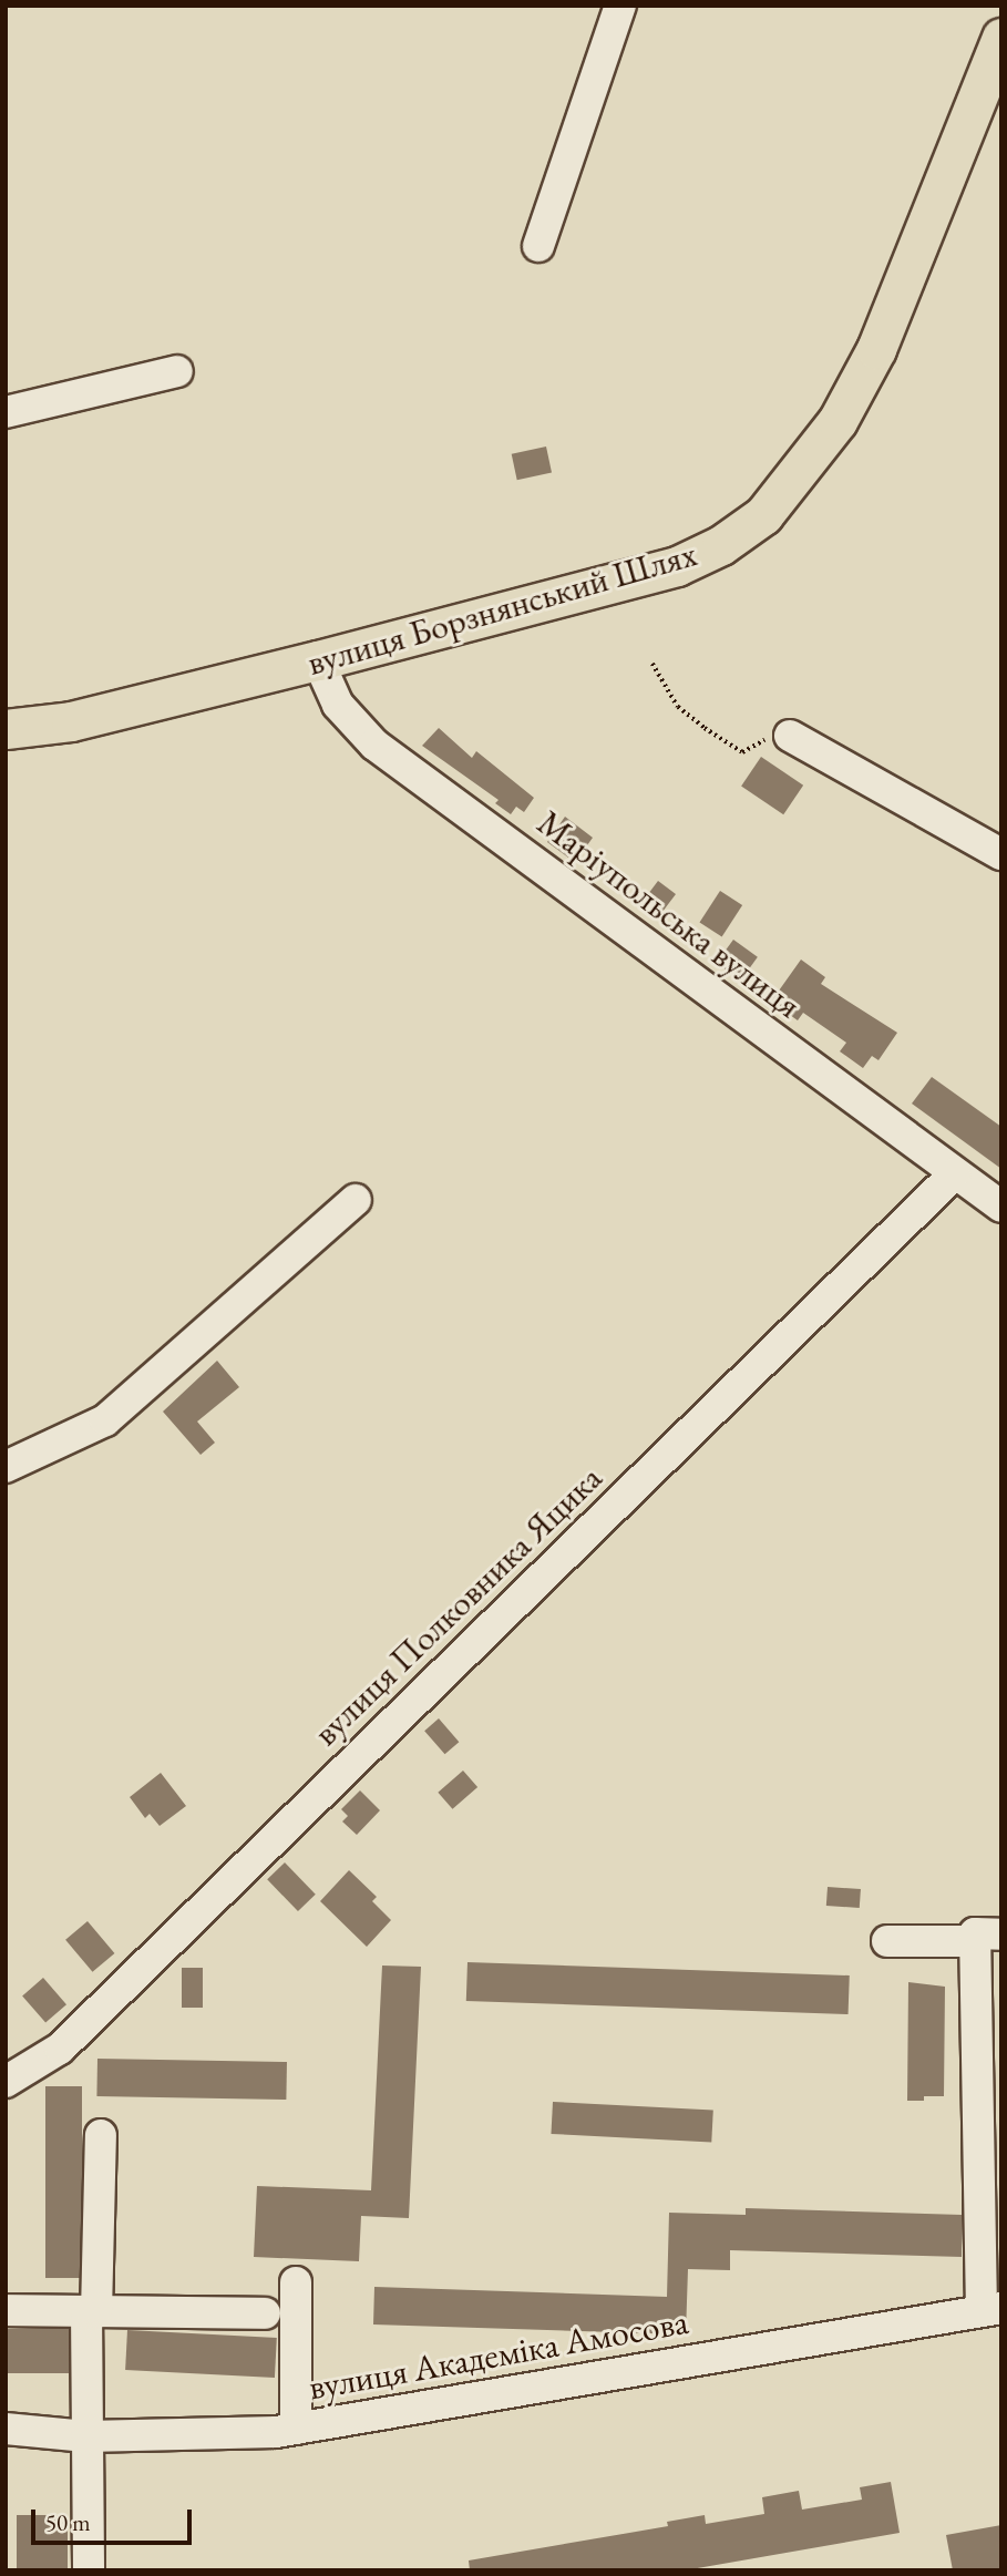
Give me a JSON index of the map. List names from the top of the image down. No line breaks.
{"streets":{"main road":["вулиця Борзнянський Шлях"],"street":["Маріупольська вулиця","вулиця Полковника Яцика","вулиця Академіка Амосова"]},"crossings":[["вулиця Борзнянський Шлях","Маріупольська вулиця"],["Маріупольська вулиця","вулиця Полковника Яцика"]],"scale_bar":"50 m"}
